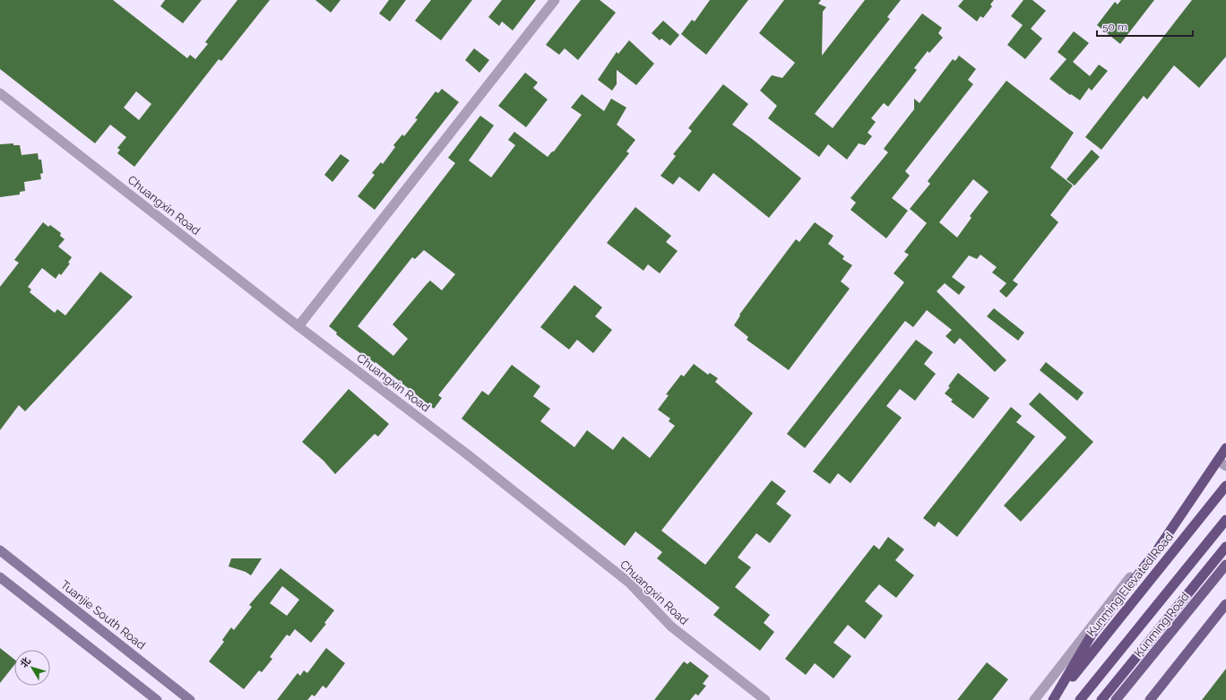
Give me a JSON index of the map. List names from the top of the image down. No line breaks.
{"streets":{"highway":["Kunming Elevated Road"],"main road":["Tuanjie South Road","Kunming Road"],"street":["Chuangxin Road"]},"scale_bar":"50 m","north":"top left"}
